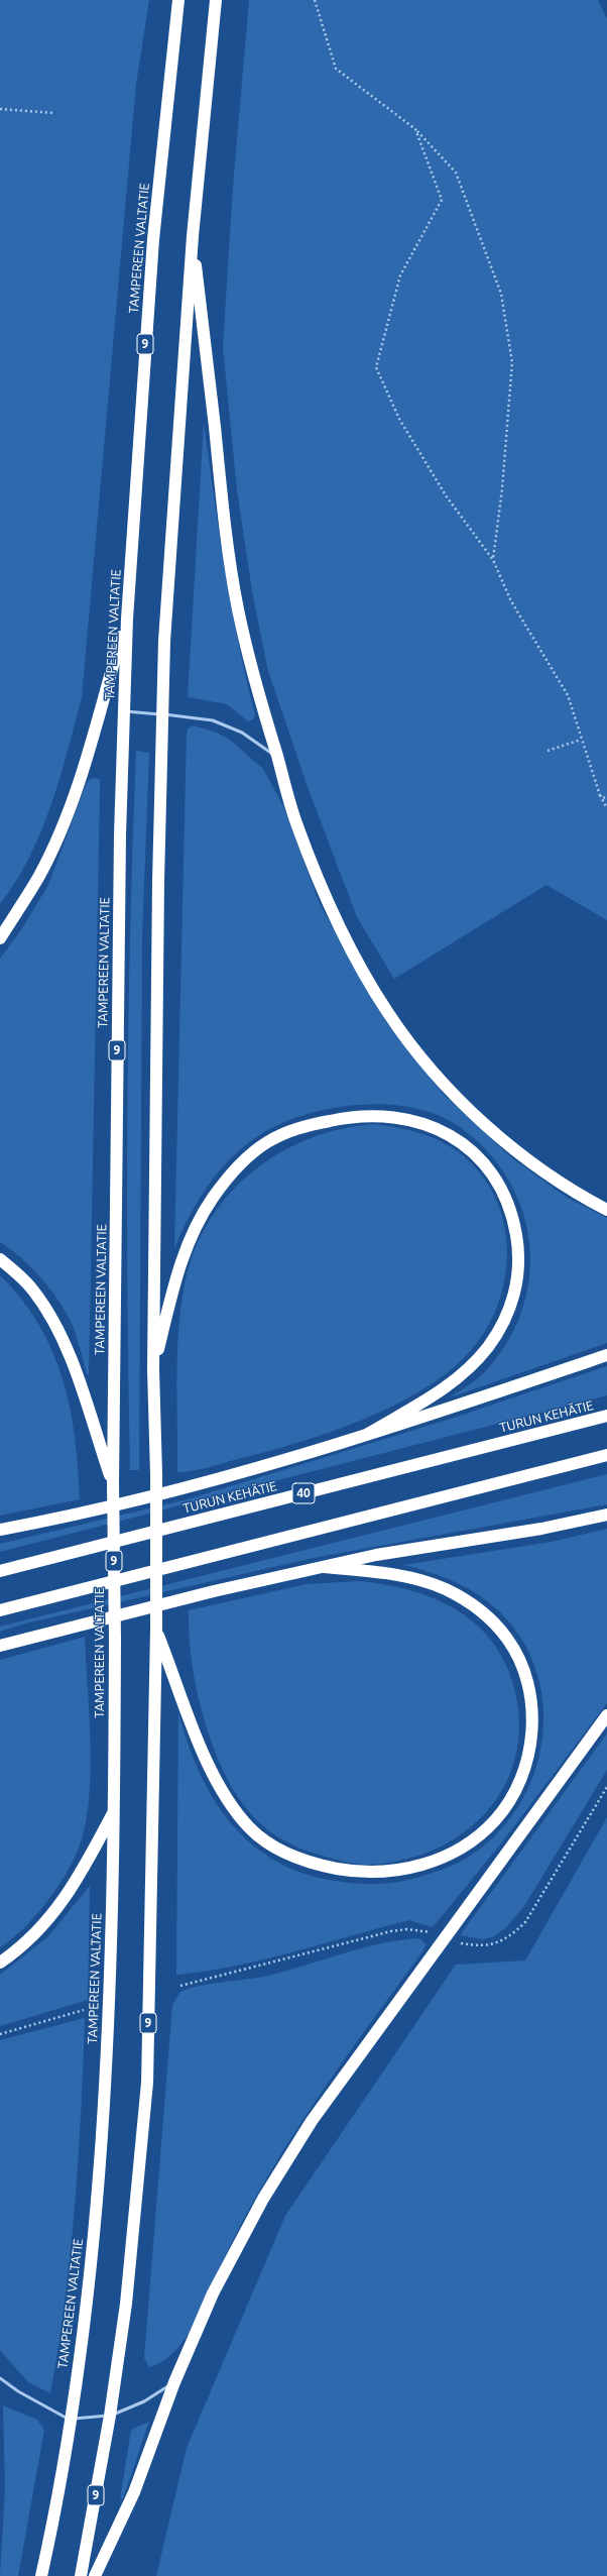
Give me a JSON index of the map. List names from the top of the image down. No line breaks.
{"streets":{"highway":["TAMPEREEN VALTATIE","9","TURUN KEHÄTIE","40"]}}
